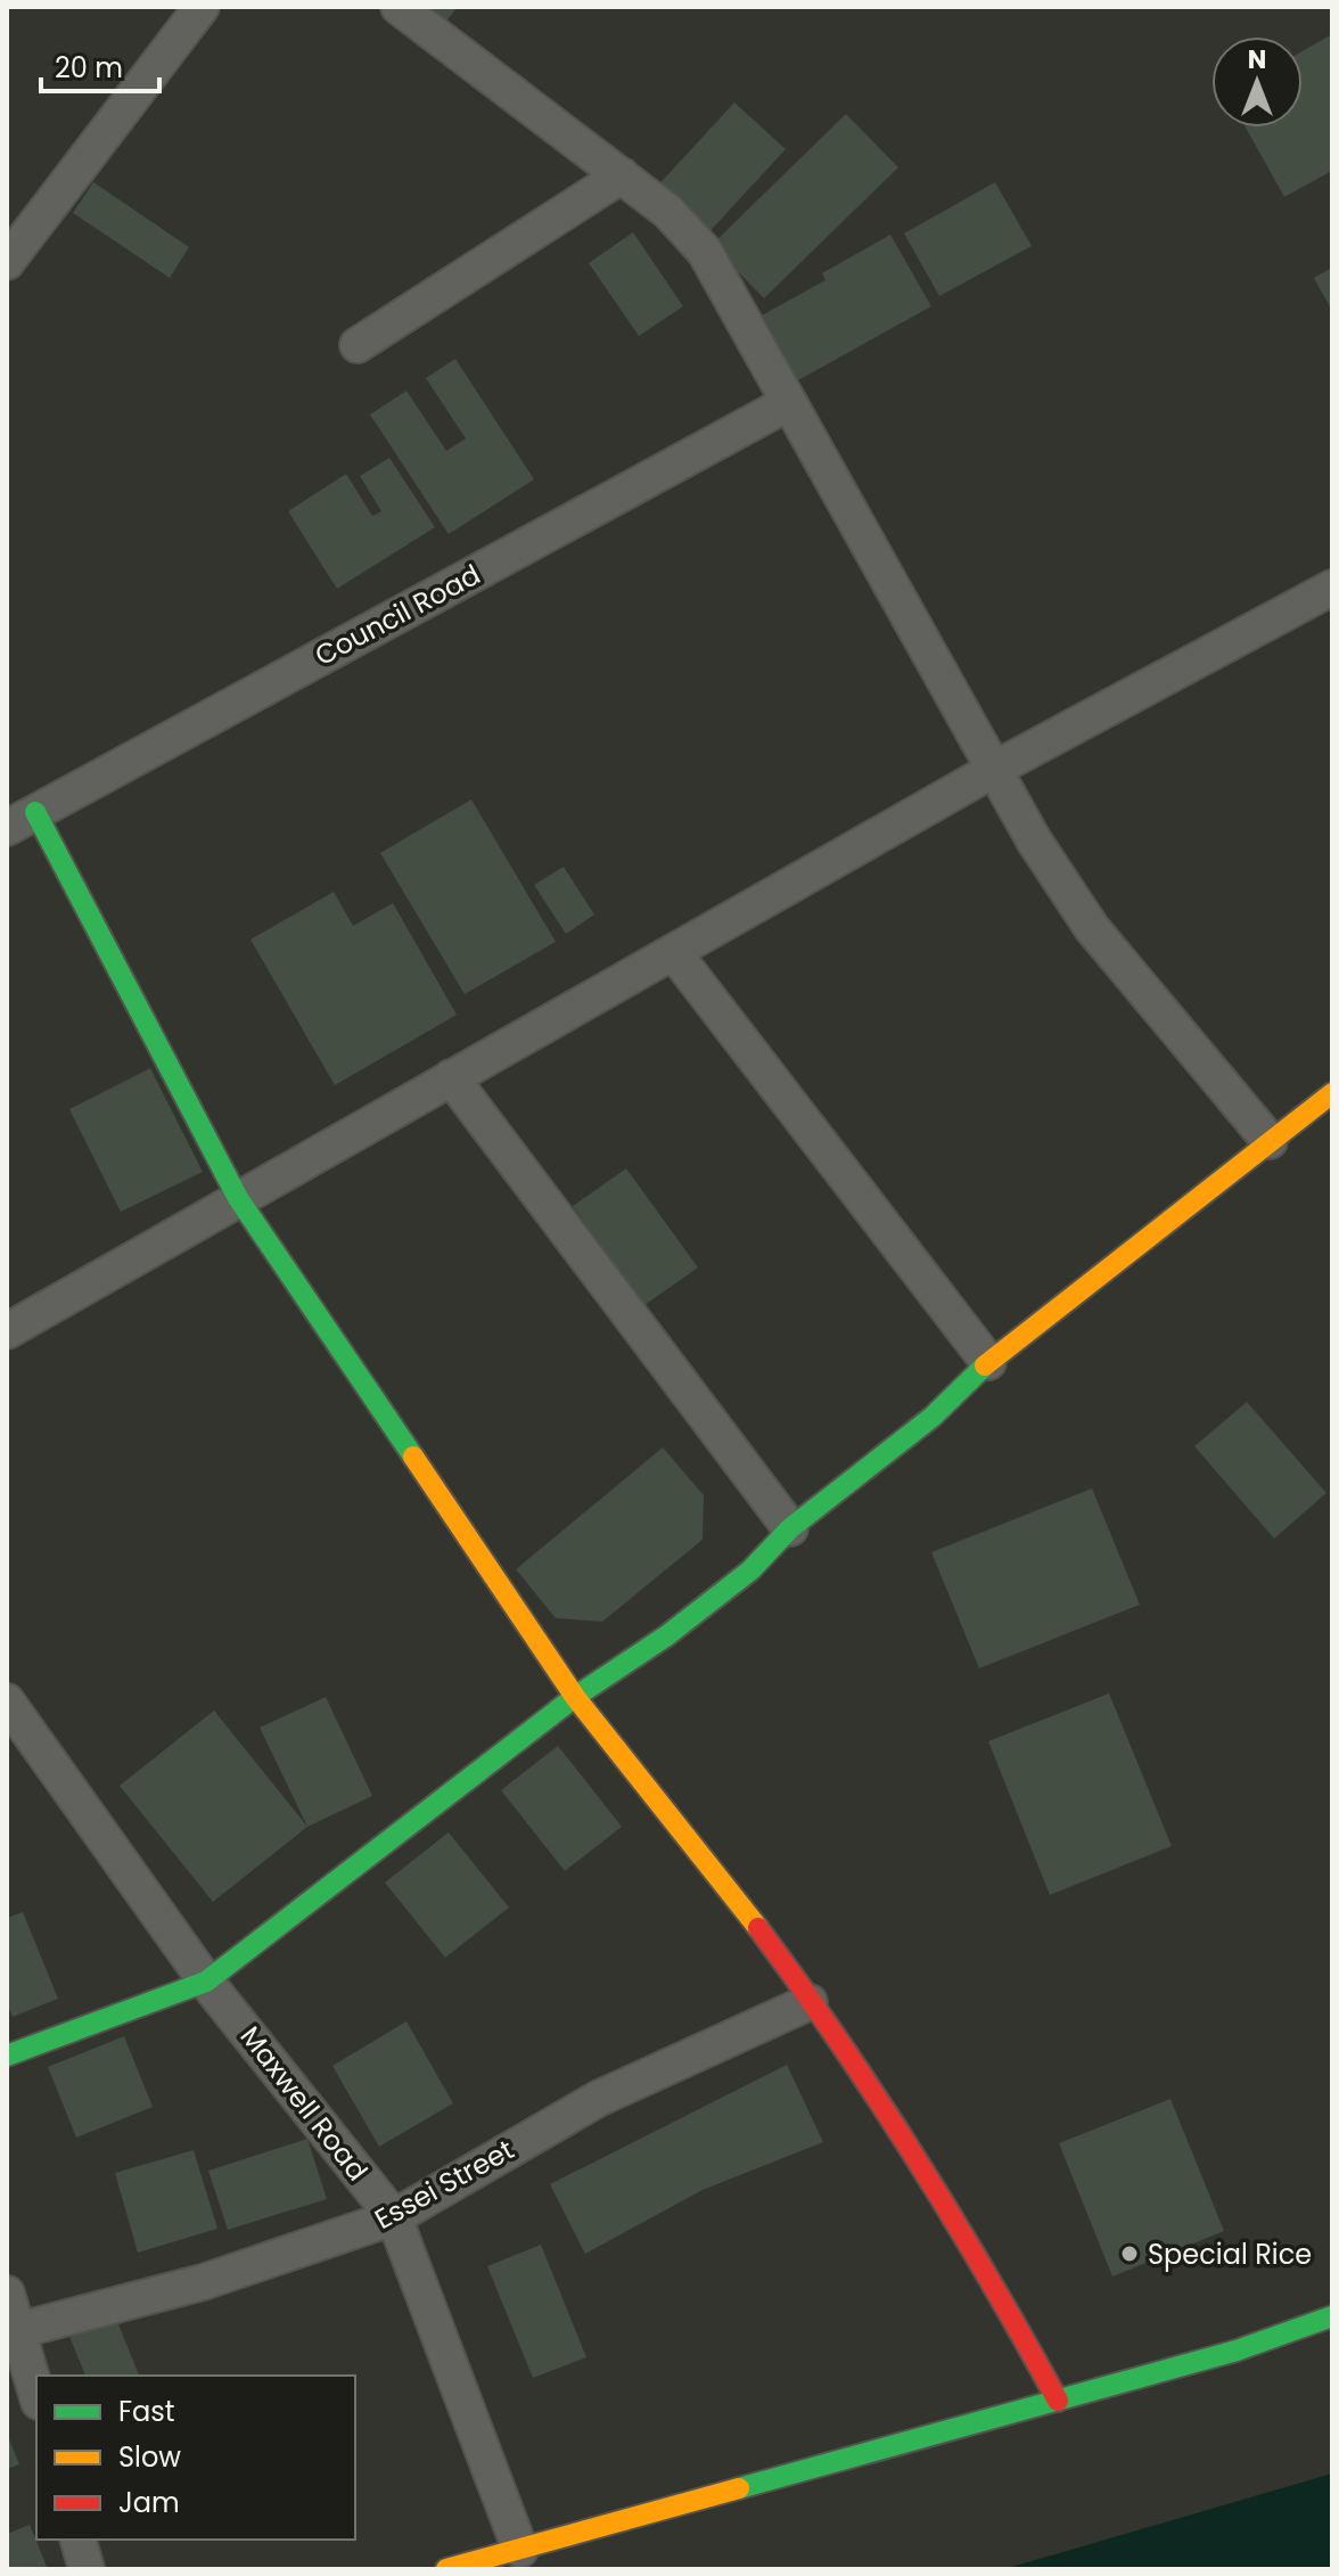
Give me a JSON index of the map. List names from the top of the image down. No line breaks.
{"streets":{"street":["Council Road","Maxwell Road","Essei Street"]},"crossings":[["Maxwell Road","Essei Street"]],"places":["Special Rice"],"legend":["Fast","Slow","Jam"],"scale_bar":"20 m","north":"top"}
